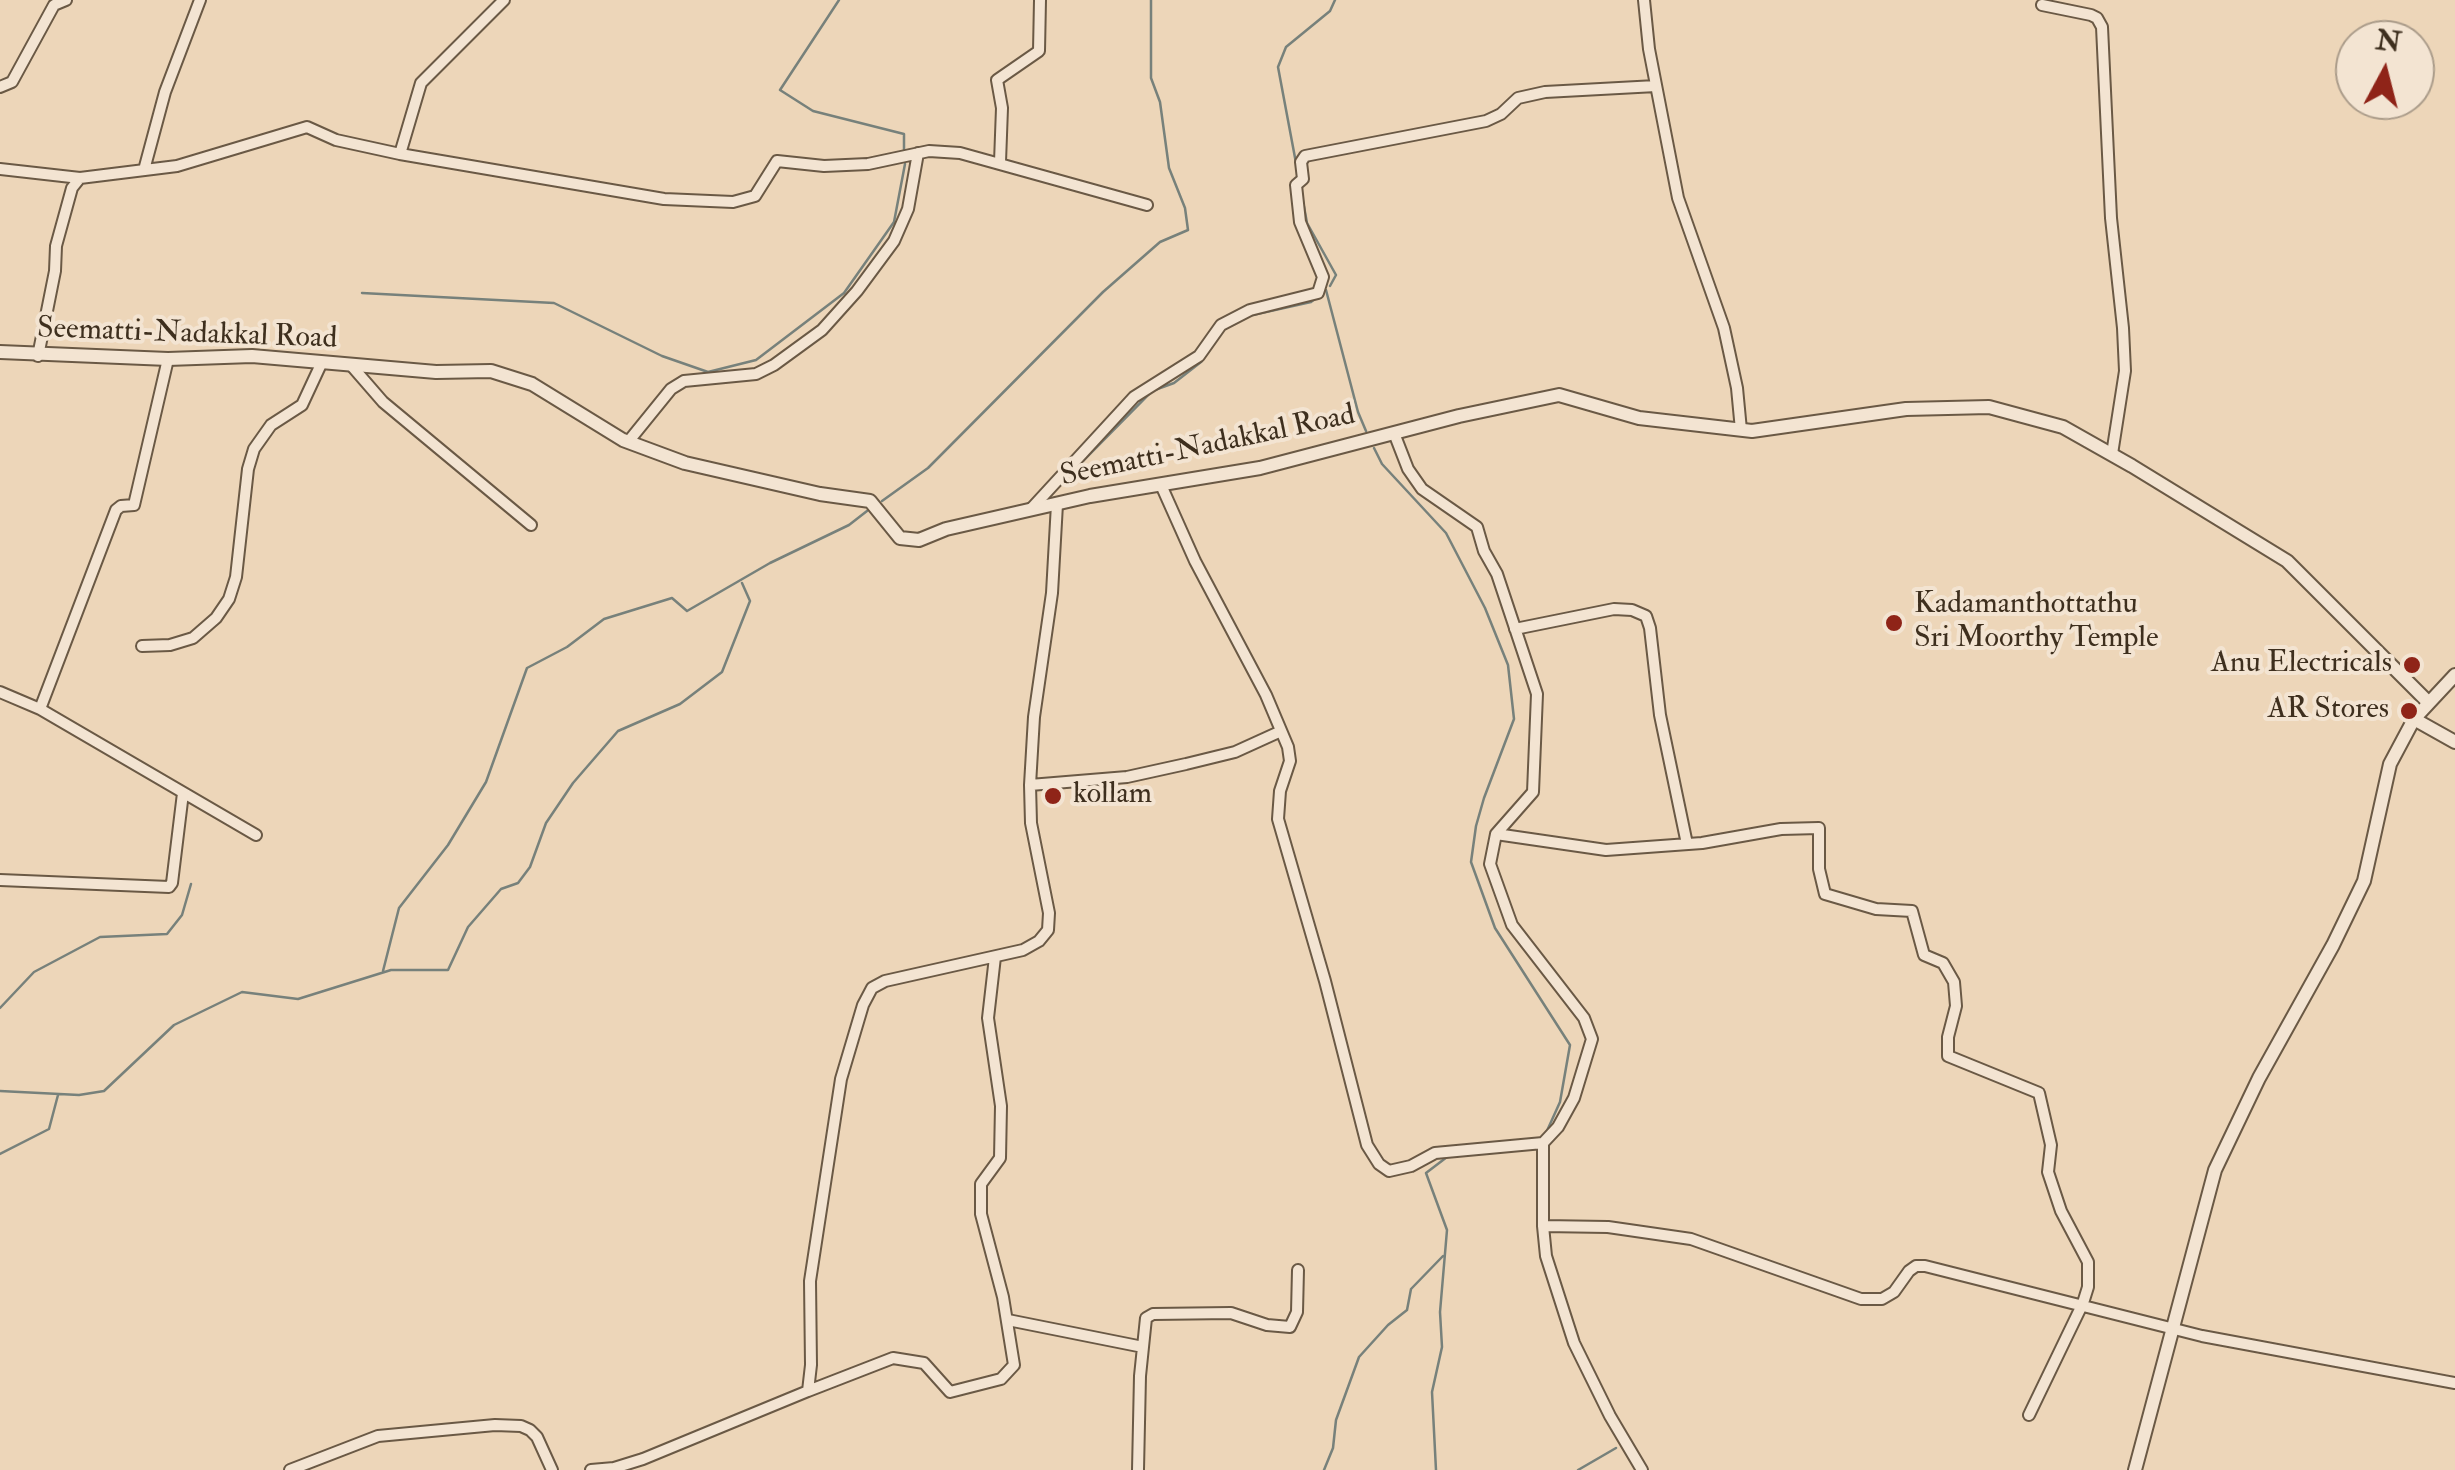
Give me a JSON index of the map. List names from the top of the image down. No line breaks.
{"streets":{"street":["Seematti-Nadakkal Road"]},"places":["Kadamanthottathu Sri Moorthy Temple","Anu Electricals","AR Stores","kollam"],"north":"top"}
